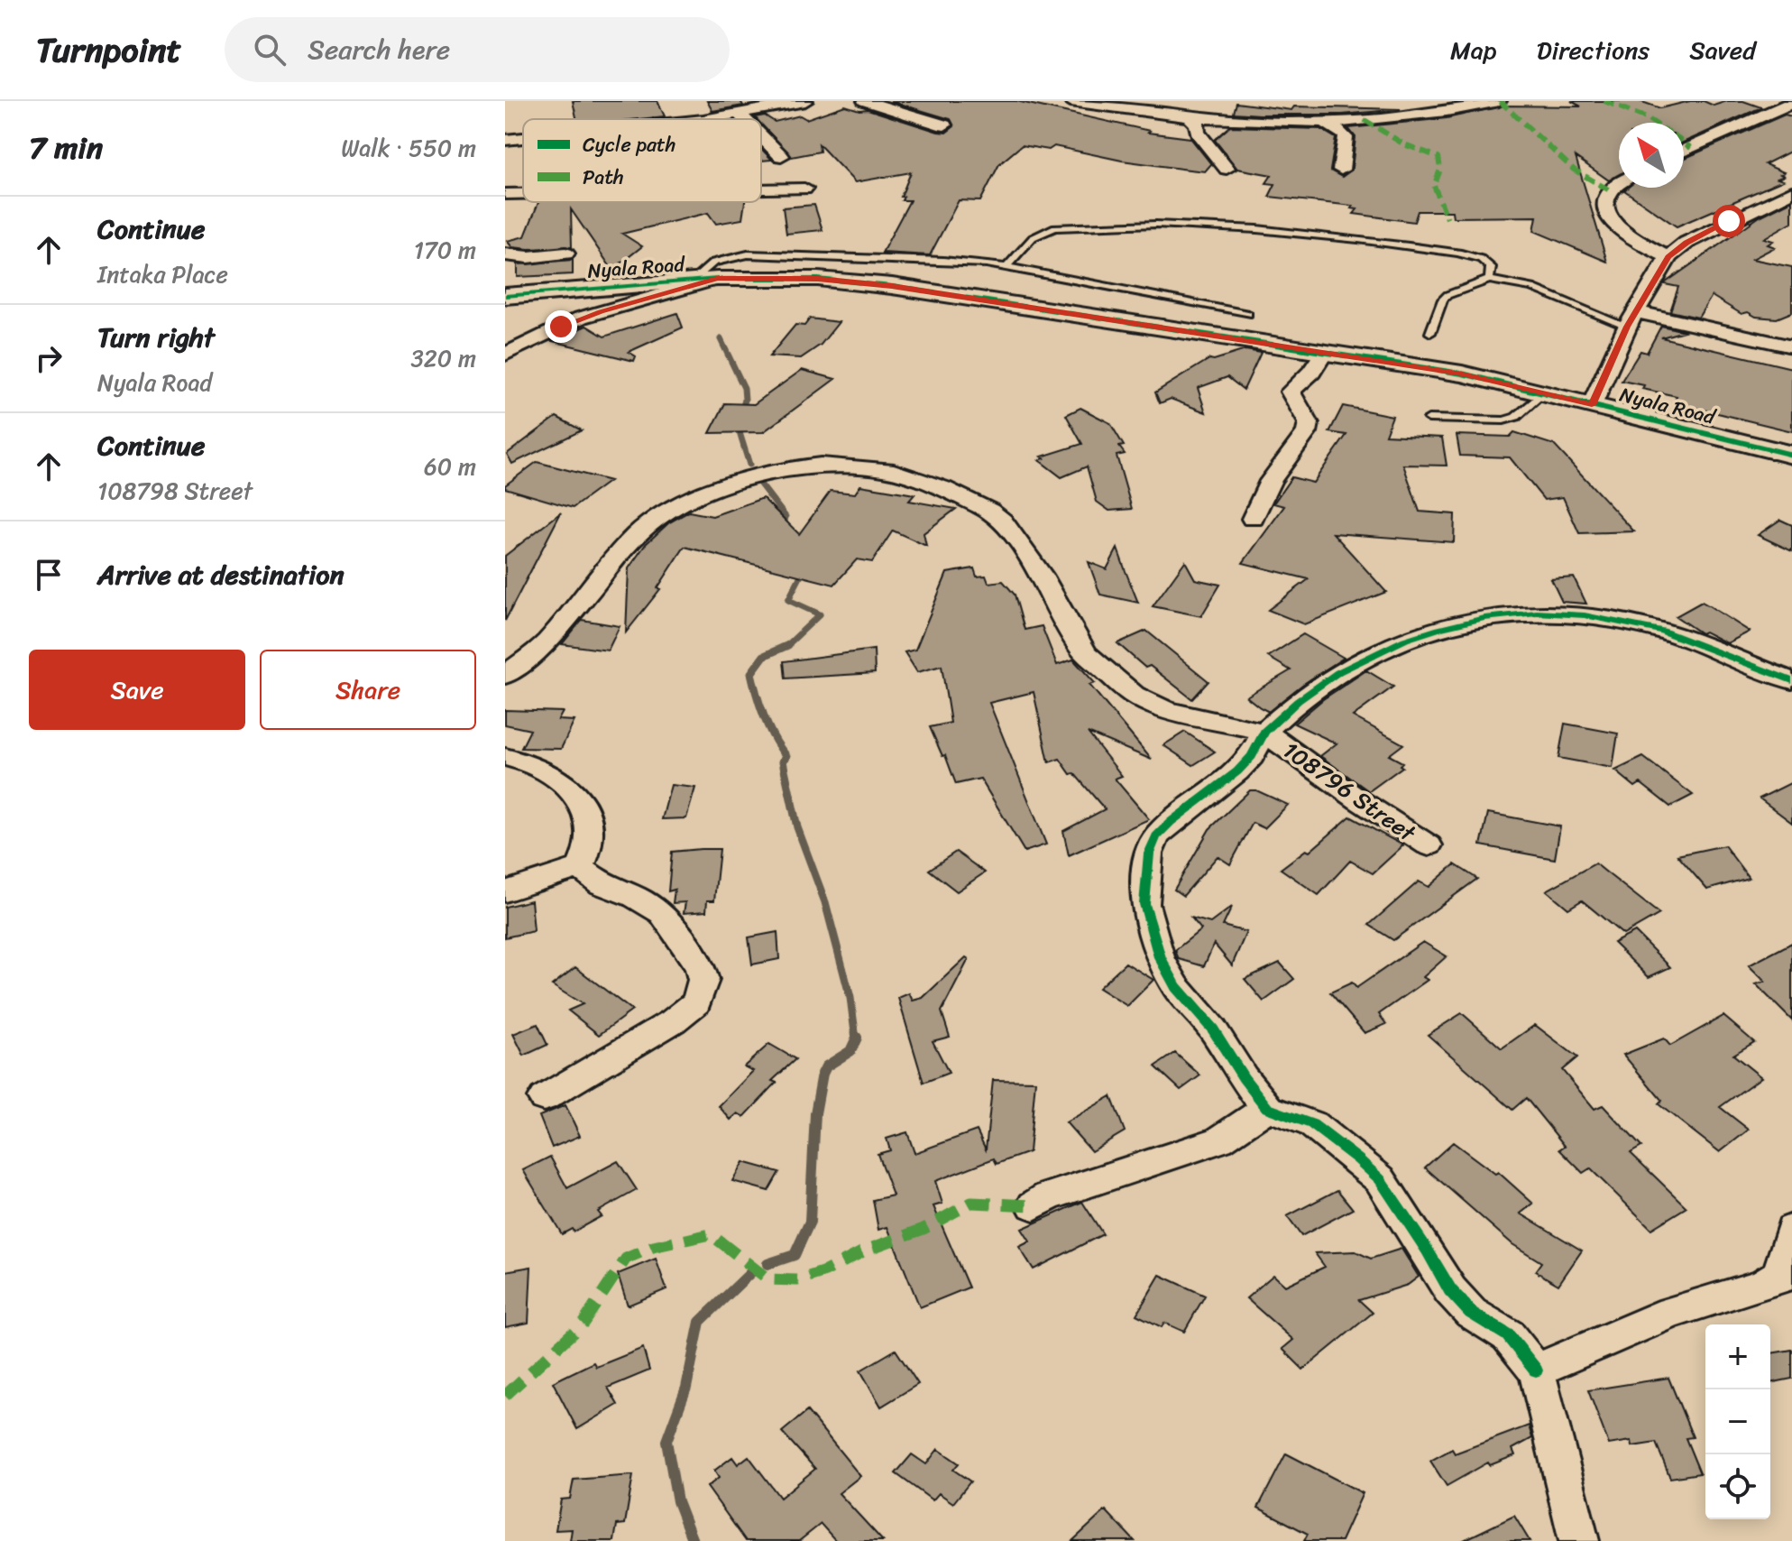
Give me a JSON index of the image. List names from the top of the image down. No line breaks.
{"streets":{"street":["Nyala Road","108796 Street"]},"legend":["Cycle path","Path"],"north":"top left","page":{"header":"Turnpoint","search":"Search here","nav":["Map","Directions","Saved"],"heading":["7 min","Walk · 550 m"],"list":[["Continue","Intaka Place","170 m"],["Turn right","Nyala Road","320 m"],["Continue","108798 Street","60 m"],"Arrive at destination"],"buttons":["Save","Share"],"map_buttons":["+","−"]}}
